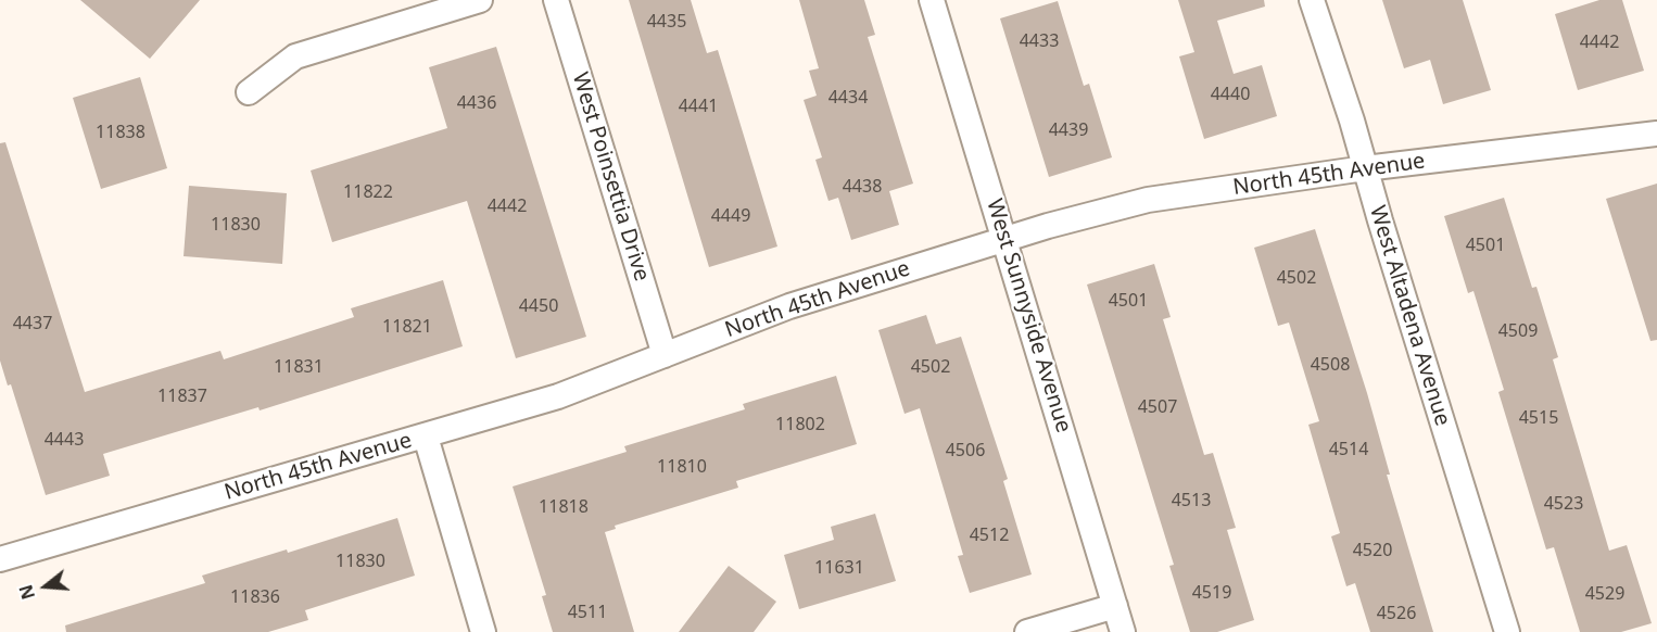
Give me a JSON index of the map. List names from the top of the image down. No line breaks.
{"streets":{"street":["North 45th Avenue","West Poinsettia Drive","West Sunnyside Avenue","West Altadena Avenue"]},"crossings":[["North 45th Avenue","West Poinsettia Drive"],["North 45th Avenue","West Sunnyside Avenue"],["North 45th Avenue","West Altadena Avenue"]],"house_numbers":["4435","4433","4442","4440","4434","4436","4441","4439","11838","4438","11822","4442","4449","11830","4501","4502","4501","4450","4437","11821","4509","4508","11831","4502","11837","4507","4515","11802","4443","4514","4506","11810","4513","4523","11818","4512","4520","11830","11631","4519","4529","11836","4511","4526"],"north":"left"}
